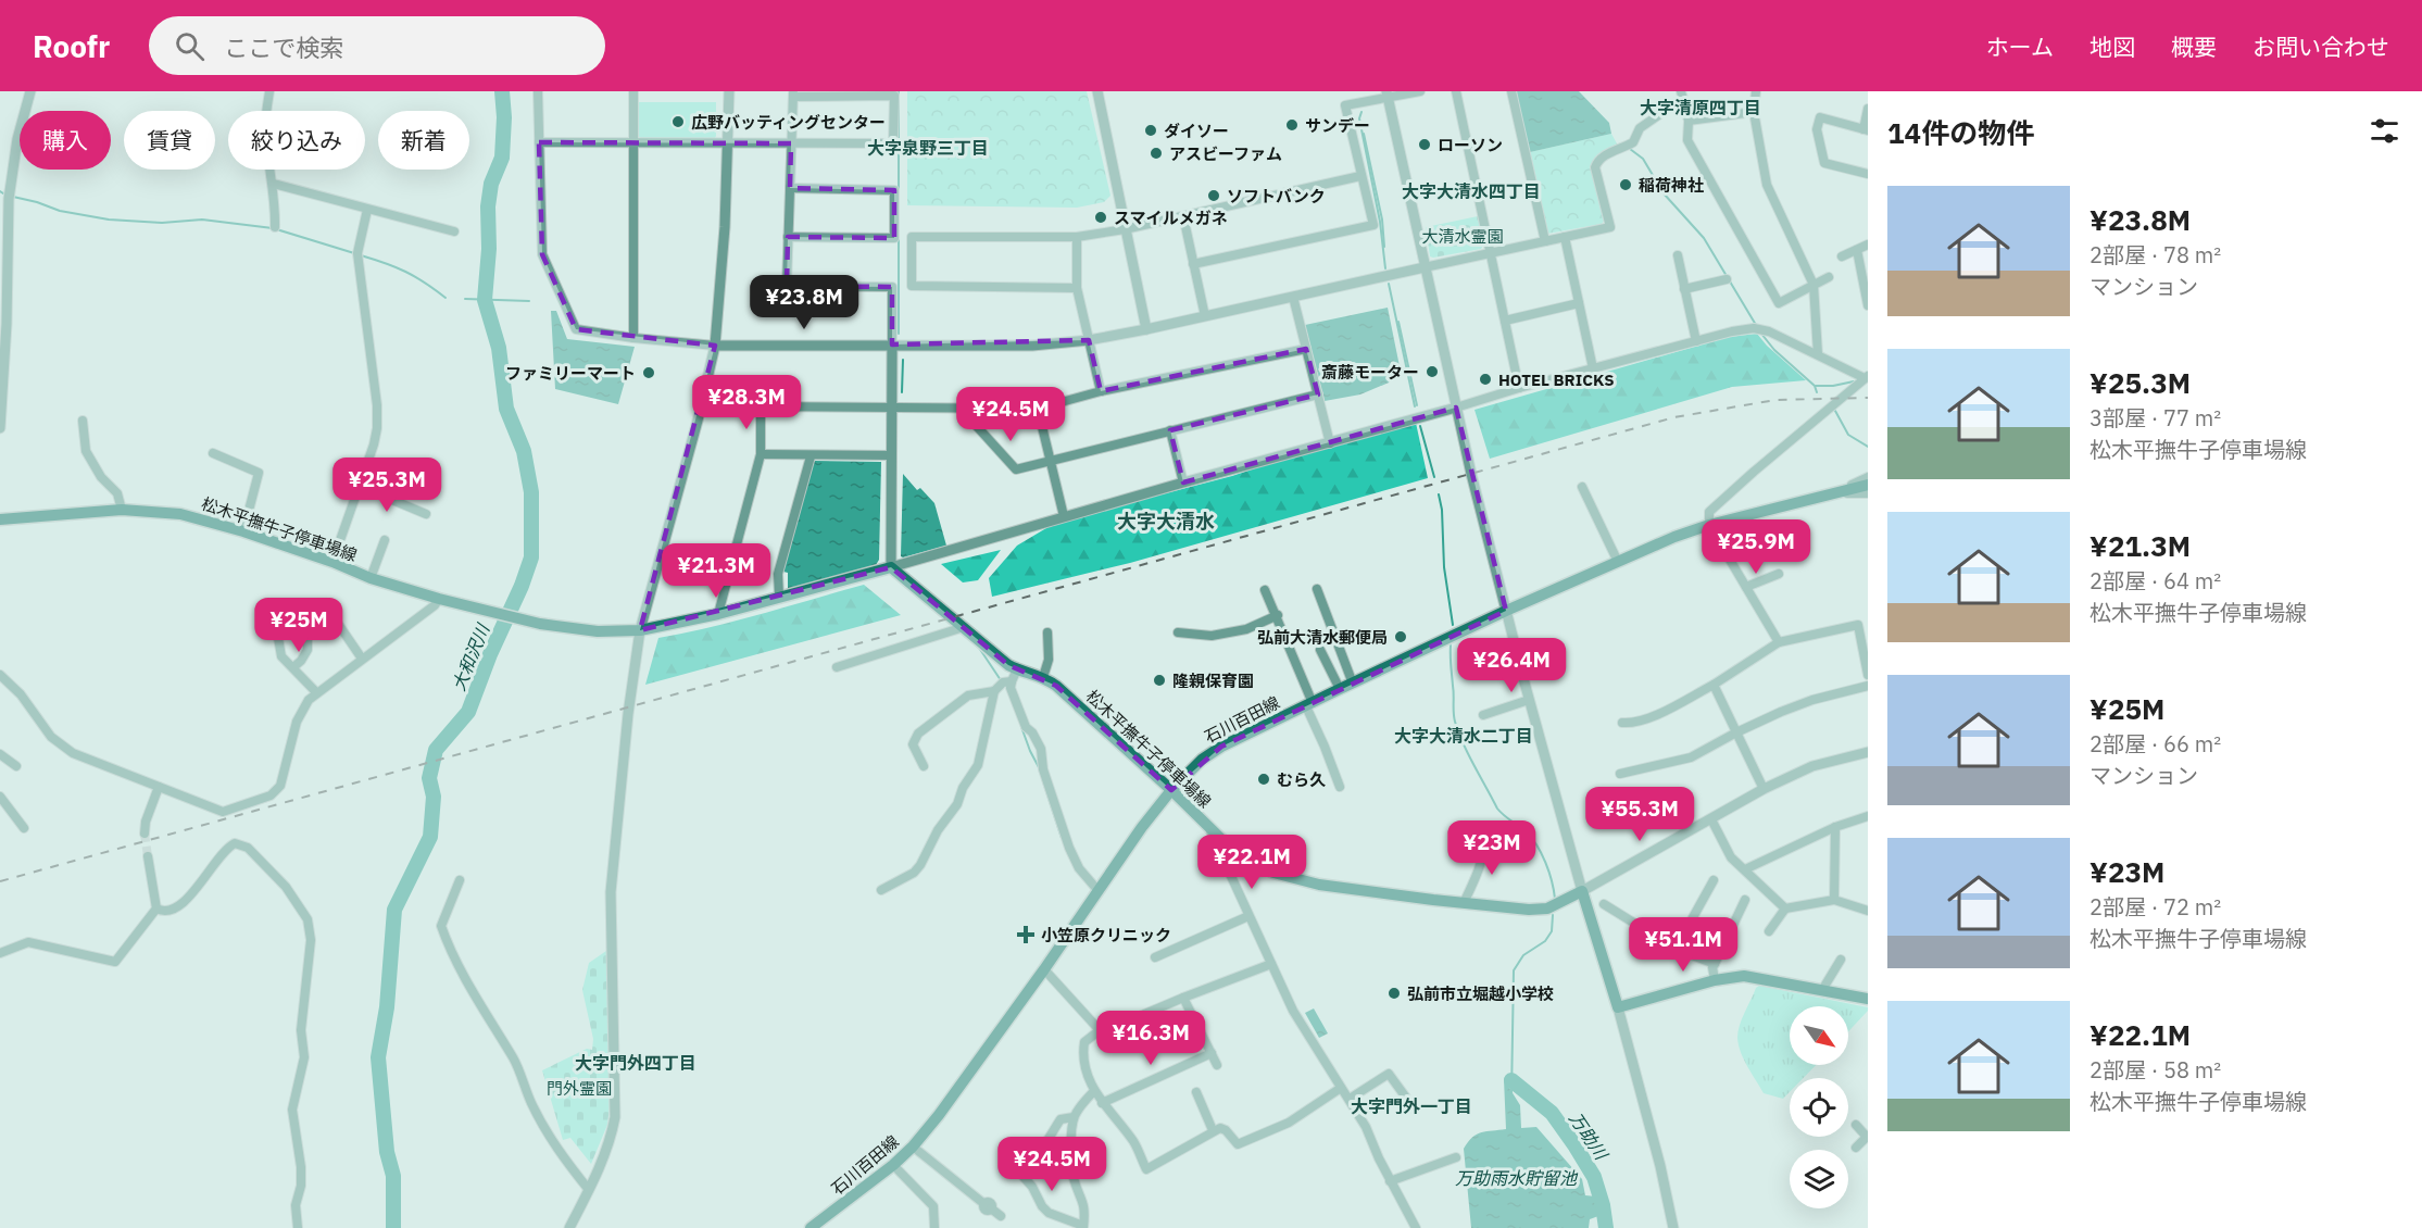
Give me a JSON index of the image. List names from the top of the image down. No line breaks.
{"streets":{"main road":["松木平撫牛子停車場線","石川百田線"]},"crossings":[["松木平撫牛子停車場線","石川百田線"]],"districts":["大字清原四丁目","大字泉野三丁目","大字大清水四丁目","大字大清水","大字大清水二丁目","大字門外四丁目","大字門外一丁目"],"water":["大和沢川","万助川","万助雨水貯留池"],"parks":["大清水霊園","門外霊園"],"places":{"other":["広野バッティングセンター","サンデー","ダイソー","ローソン","アスビーファム","稲荷神社","ソフトバンク","スマイルメガネ","斎藤モーター","ファミリーマート","HOTEL BRICKS","弘前大清水郵便局","隆親保育園","むら久","弘前市立堀越小学校"],"health":["小笠原クリニック"]},"north":"bottom right","page":{"header":"Roofr","search":"ここで検索","nav":["ホーム","地図","概要","お問い合わせ"],"heading":"14件の物件","chip":["購入","賃貸","絞り込み","新着"],"list":[{"name":"¥23.8M","note":"2部屋 · 78 m² · マンション"},{"name":"¥25.3M","note":"3部屋 · 77 m² · 松木平撫牛子停車場線"},{"name":"¥21.3M","note":"2部屋 · 64 m² · 松木平撫牛子停車場線"},{"name":"¥25M","note":"2部屋 · 66 m² · マンション"},{"name":"¥23M","note":"2部屋 · 72 m² · 松木平撫牛子停車場線"},{"name":"¥22.1M","note":"2部屋 · 58 m² · 松木平撫牛子停車場線"}],"price":["¥23.8M","¥28.3M","¥24.5M","¥25.3M","¥25.9M","¥21.3M","¥25M","¥26.4M","¥55.3M","¥23M","¥22.1M","¥51.1M","¥16.3M","¥24.5M"]}}
